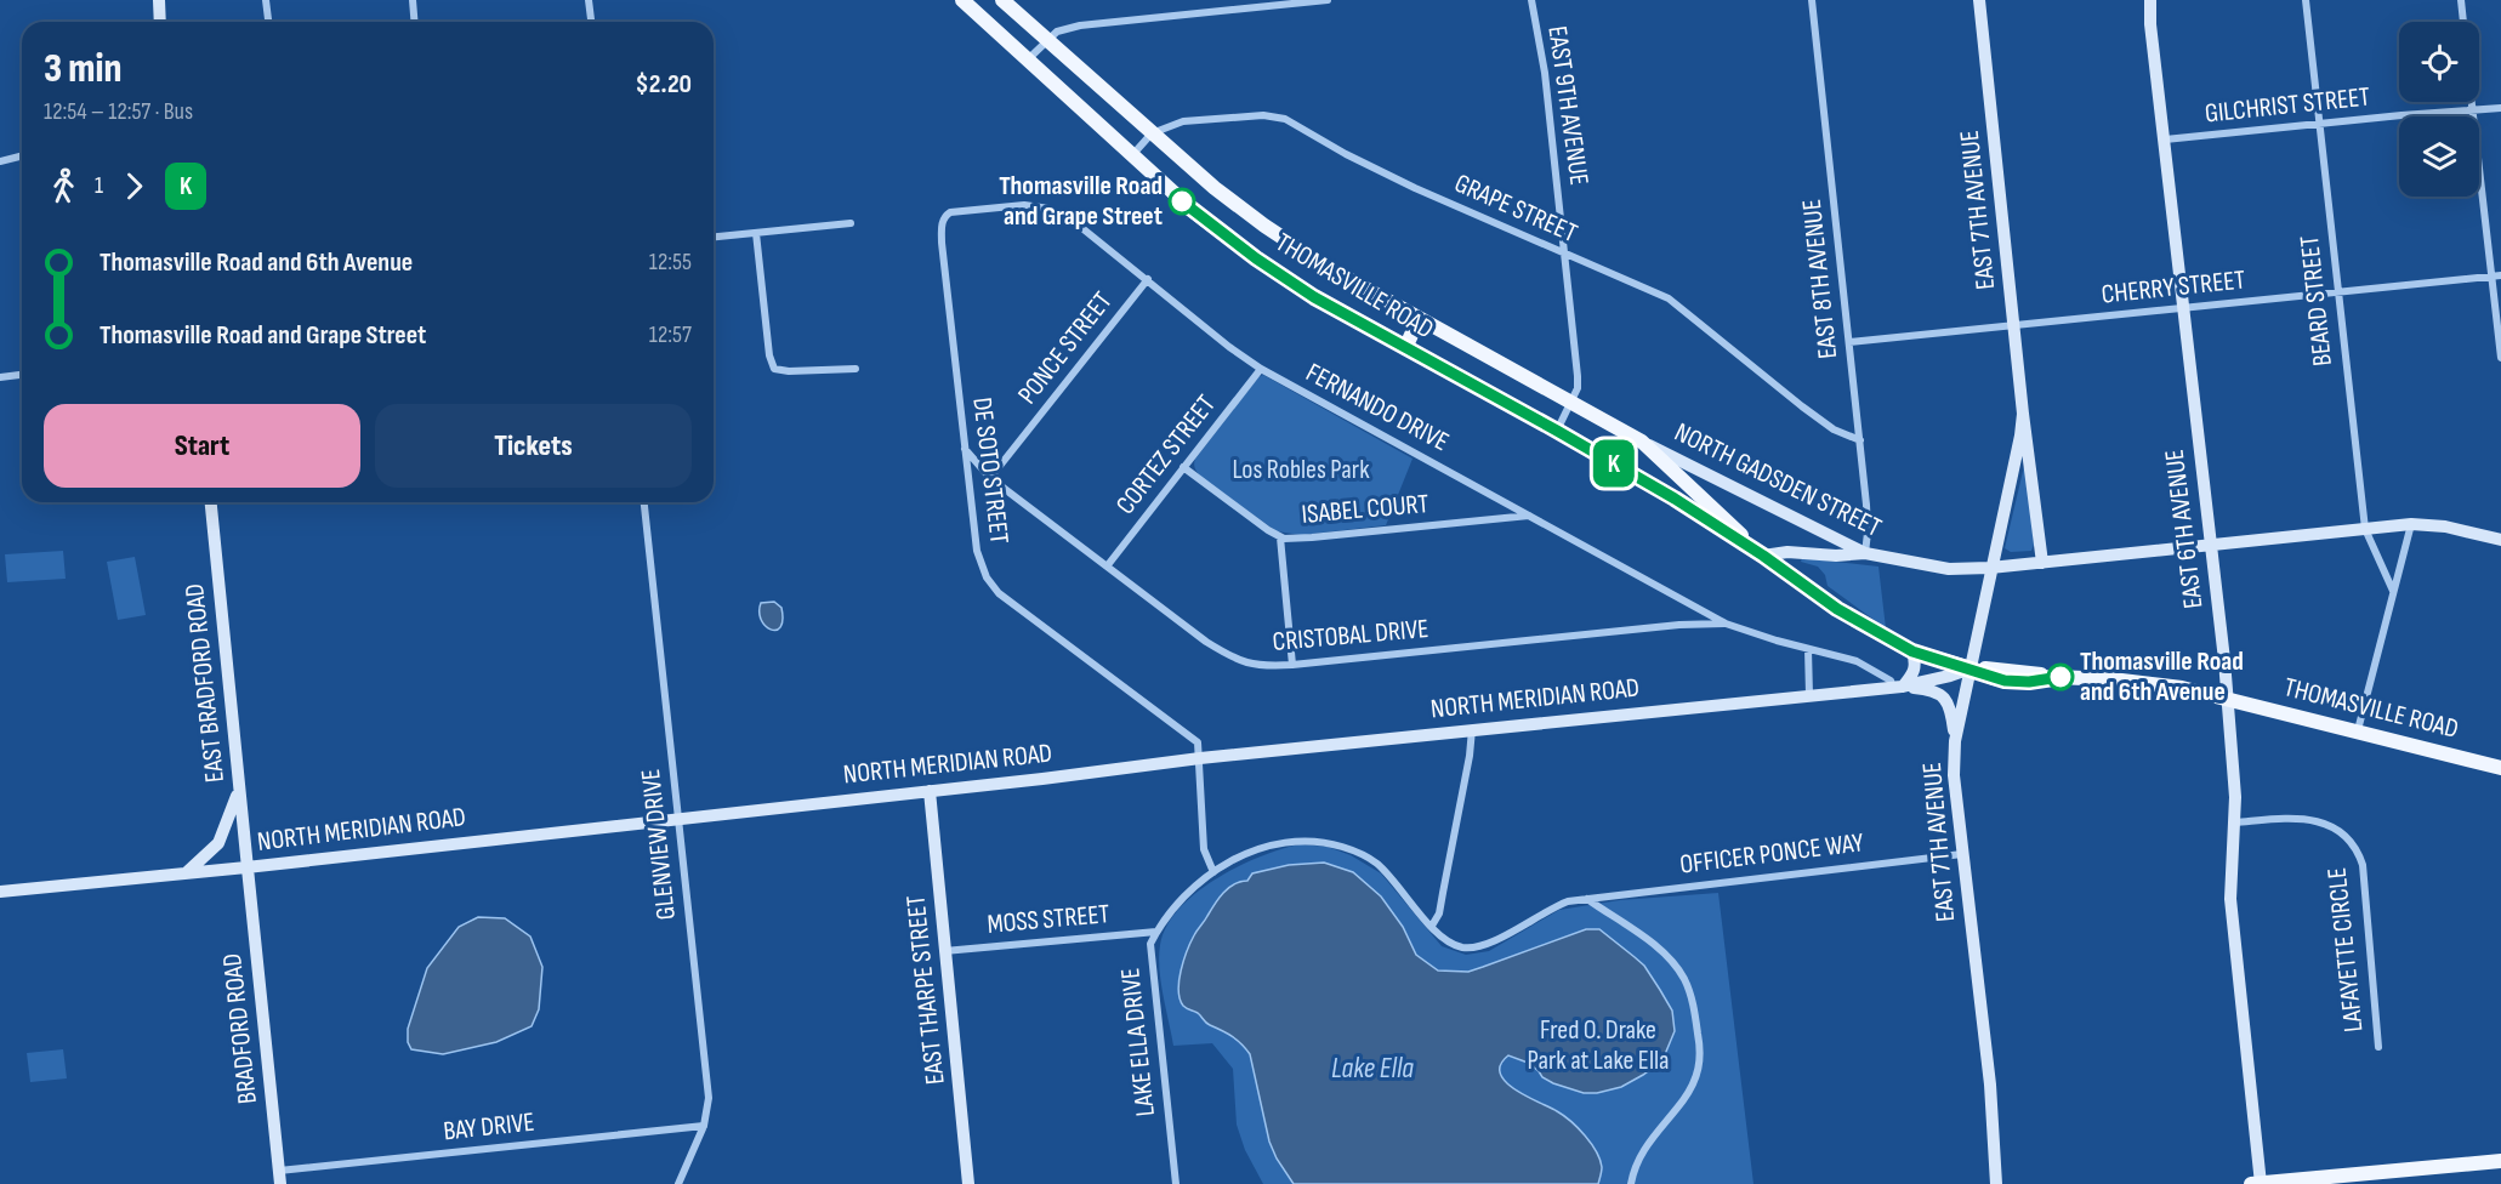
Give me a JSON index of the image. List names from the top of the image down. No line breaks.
{"streets":{"main road":["THOMASVILLE ROAD"],"street":["EAST 9TH AVENUE","GILCHRIST STREET","GRAPE STREET","EAST 7TH AVENUE","EAST 8TH AVENUE","CHERRY STREET","BEARD STREET","PONCE STREET","FERNANDO DRIVE","CORTEZ STREET","DE SOTO STREET","NORTH GADSDEN STREET","ISABEL COURT","EAST 6TH AVENUE","CRISTOBAL DRIVE","EAST BRADFORD ROAD","NORTH MERIDIAN ROAD","GLENVIEW DRIVE","OFFICER PONCE WAY","MOSS STREET","LAFAYETTE CIRCLE","EAST THARPE STREET","BRADFORD ROAD","LAKE ELLA DRIVE","BAY DRIVE"]},"crossings":[["EAST 9TH AVENUE","GRAPE STREET"],["EAST 9TH AVENUE","THOMASVILLE ROAD"],["GILCHRIST STREET","BEARD STREET"],["GILCHRIST STREET","EAST 6TH AVENUE"],["GRAPE STREET","EAST 8TH AVENUE"],["GRAPE STREET","THOMASVILLE ROAD"],["EAST 7TH AVENUE","THOMASVILLE ROAD"],["EAST 7TH AVENUE","CHERRY STREET"],["EAST 7TH AVENUE","NORTH GADSDEN STREET"],["EAST 7TH AVENUE","NORTH MERIDIAN ROAD"],["EAST 7TH AVENUE","OFFICER PONCE WAY"],["EAST 8TH AVENUE","CHERRY STREET"],["EAST 8TH AVENUE","NORTH GADSDEN STREET"],["THOMASVILLE ROAD","NORTH GADSDEN STREET"],["THOMASVILLE ROAD","EAST 6TH AVENUE"],["THOMASVILLE ROAD","NORTH MERIDIAN ROAD"],["CHERRY STREET","BEARD STREET"],["CHERRY STREET","EAST 6TH AVENUE"],["BEARD STREET","NORTH GADSDEN STREET"],["PONCE STREET","FERNANDO DRIVE"],["PONCE STREET","CRISTOBAL DRIVE"],["FERNANDO DRIVE","CORTEZ STREET"],["FERNANDO DRIVE","DE SOTO STREET"],["FERNANDO DRIVE","ISABEL COURT"],["FERNANDO DRIVE","CRISTOBAL DRIVE"],["FERNANDO DRIVE","NORTH MERIDIAN ROAD"],["CORTEZ STREET","ISABEL COURT"],["CORTEZ STREET","CRISTOBAL DRIVE"],["DE SOTO STREET","CRISTOBAL DRIVE"],["DE SOTO STREET","NORTH MERIDIAN ROAD"],["NORTH GADSDEN STREET","EAST 6TH AVENUE"],["EAST 6TH AVENUE","LAFAYETTE CIRCLE"],["EAST BRADFORD ROAD","NORTH MERIDIAN ROAD"],["EAST BRADFORD ROAD","BRADFORD ROAD"],["NORTH MERIDIAN ROAD","GLENVIEW DRIVE"],["NORTH MERIDIAN ROAD","EAST THARPE STREET"],["NORTH MERIDIAN ROAD","BRADFORD ROAD"],["GLENVIEW DRIVE","BAY DRIVE"],["OFFICER PONCE WAY","LAKE ELLA DRIVE"],["MOSS STREET","EAST THARPE STREET"],["MOSS STREET","LAKE ELLA DRIVE"],["BRADFORD ROAD","BAY DRIVE"]],"water":["Lake Ella"],"parks":["Los Robles Park","Fred O. Drake Park at Lake Ella"],"places":["Thomasville Road and Grape Street","Thomasville Road and 6th Avenue"],"lines":["bus line K"],"page":{"on_map":"K","heading":["3 min","12:54 – 12:57 · Bus","$2.20"],"legs":["1","K"],"list":[{"name":"Thomasville Road and 6th Avenue","value":"12:55"},{"name":"Thomasville Road and Grape Street","value":"12:57"}],"buttons":["Start","Tickets"]}}
